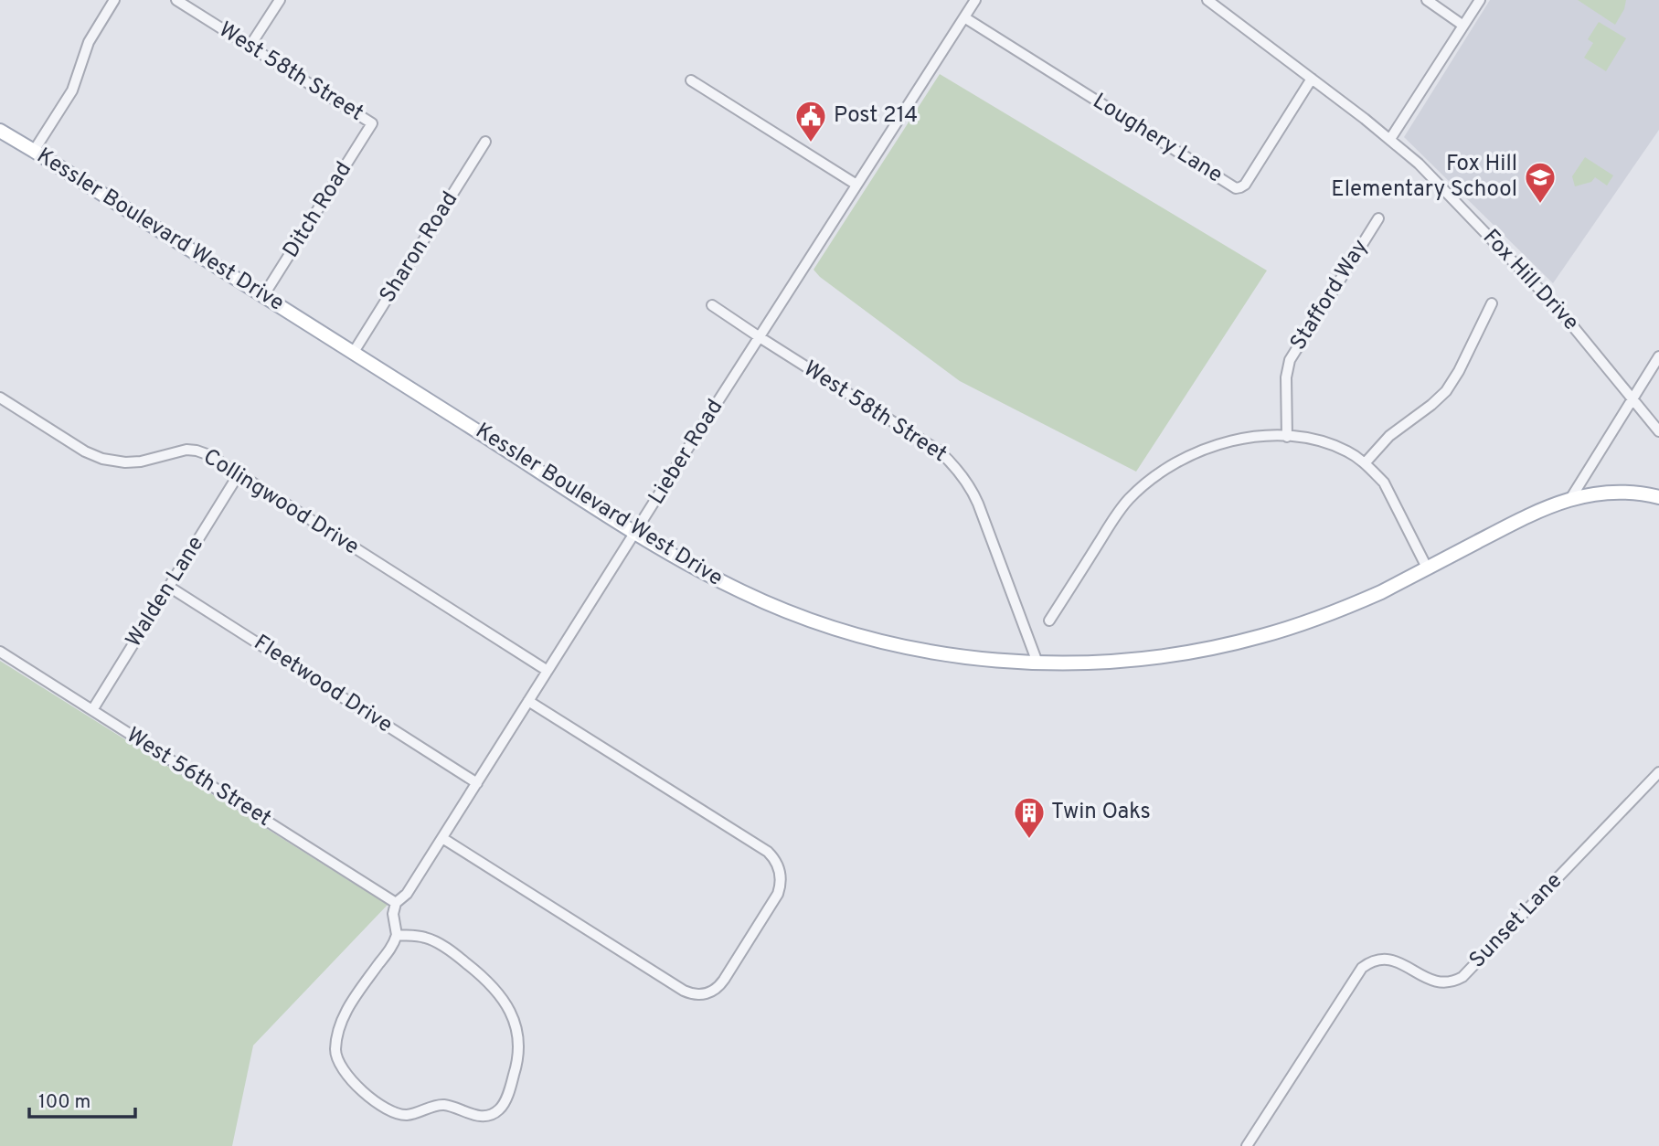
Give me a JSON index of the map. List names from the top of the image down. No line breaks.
{"streets":{"main road":["Kessler Boulevard West Drive"],"street":["West 58th Street","Loughery Lane","Ditch Road","Sharon Road","Fox Hill Drive","Stafford Way","Lieber Road","Collingwood Drive","Walden Lane","Fleetwood Drive","West 56th Street","Sunset Lane"]},"crossings":[["West 58th Street","Ditch Road"],["West 58th Street","Kessler Boulevard West Drive"],["West 58th Street","Lieber Road"],["Loughery Lane","Fox Hill Drive"],["Loughery Lane","Lieber Road"],["Ditch Road","Kessler Boulevard West Drive"],["Kessler Boulevard West Drive","Sharon Road"],["Kessler Boulevard West Drive","Lieber Road"],["Lieber Road","Collingwood Drive"],["Lieber Road","Fleetwood Drive"],["Lieber Road","West 56th Street"],["Collingwood Drive","Walden Lane"],["Walden Lane","Fleetwood Drive"],["Walden Lane","West 56th Street"]],"places":{"public building":["Post 214"],"school or university":["Fox Hill Elementary School"],"building":["Twin Oaks"]},"scale_bar":"100 m"}
